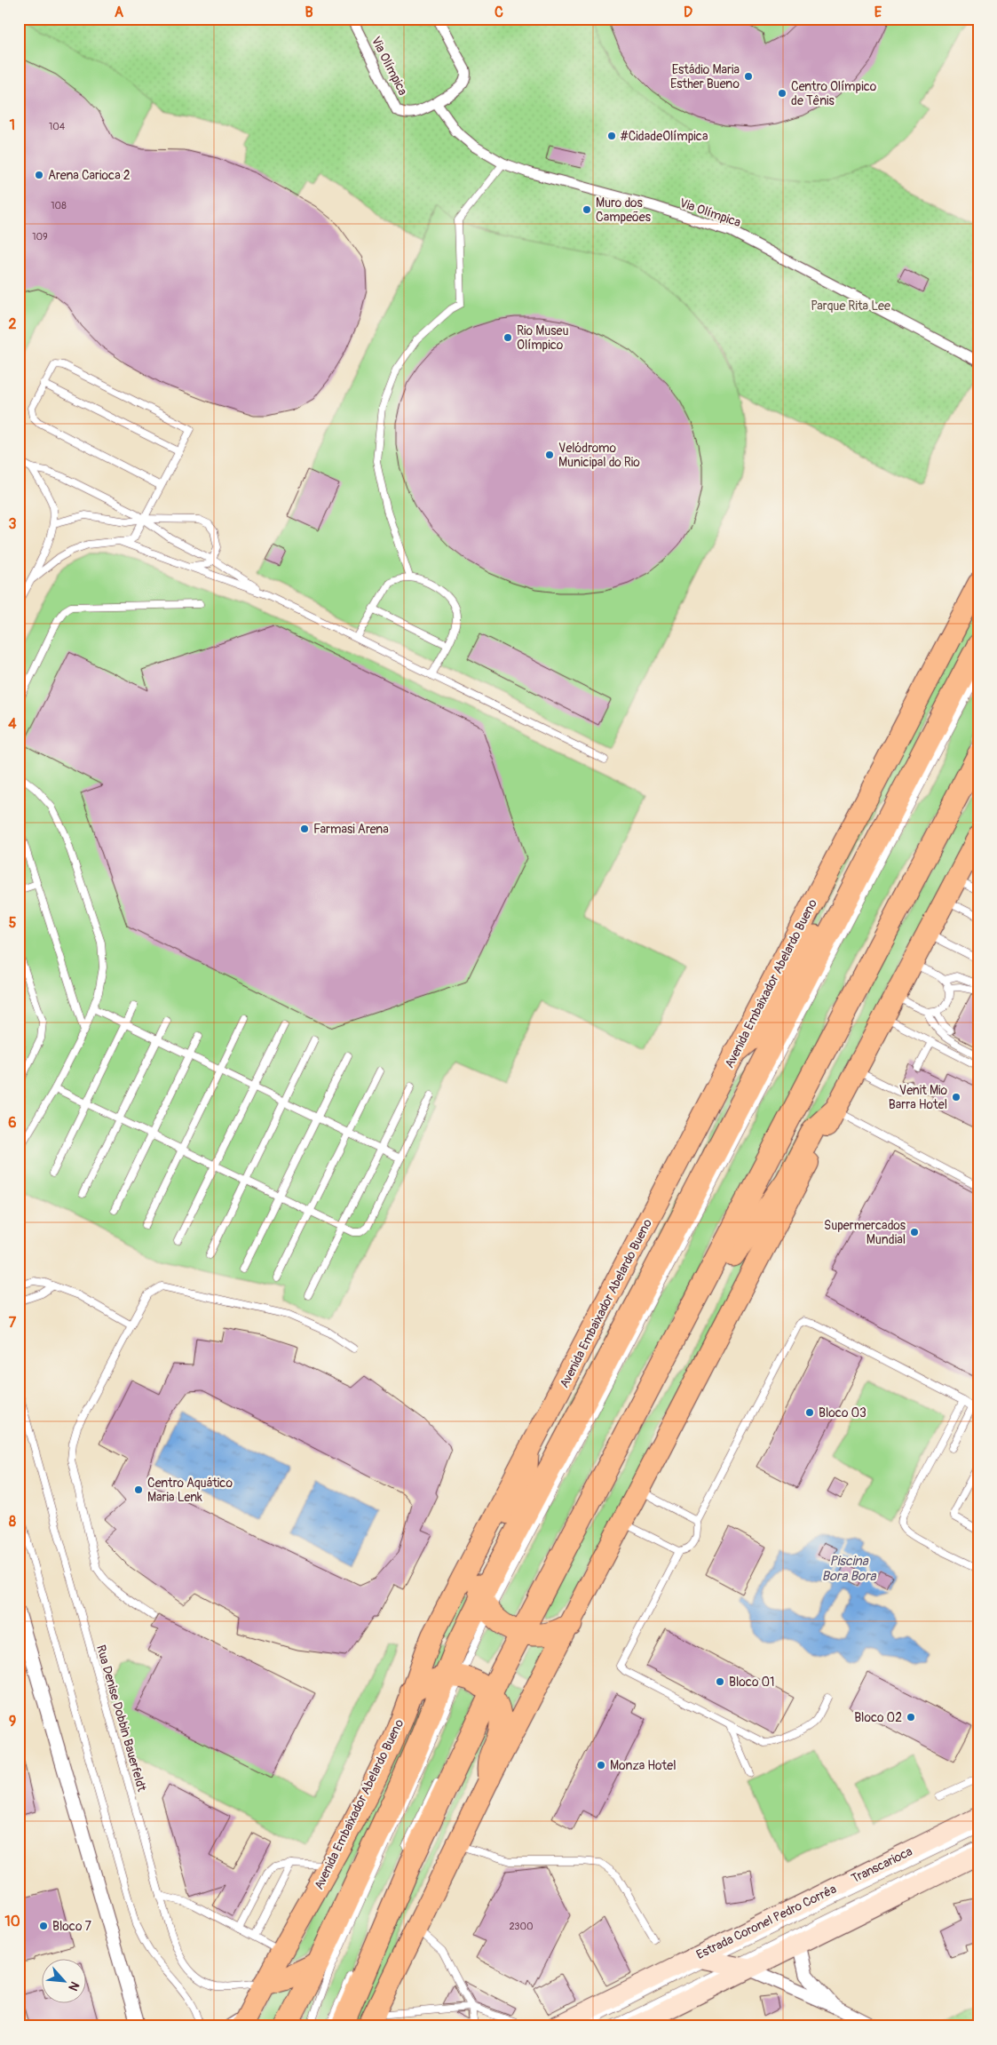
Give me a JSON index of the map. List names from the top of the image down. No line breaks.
{"streets":{"main road":["Avenida Embaixador Abelardo Bueno","Estrada Coronel Pedro Corrêa"],"street":["Via Olímpica"],"lane":["Rua Denise Dobbin Bauerfeldt","Transcarioca"]},"crossings":[["Avenida Embaixador Abelardo Bueno","Rua Denise Dobbin Bauerfeldt"],["Transcarioca","Estrada Coronel Pedro Corrêa"]],"water":["Piscina Bora Bora"],"parks":["Parque Rita Lee"],"places":["Estádio Maria Esther Bueno","Centro Olímpico de Tênis","#CidadeOlímpica","Arena Carioca 2","Muro dos Campeões","Rio Museu Olímpico","Velódromo Municipal do Rio","Farmasi Arena","Venit Mio Barra Hotel","Supermercados Mundial","Bloco 03","Centro Aquático Maria Lenk","Bloco 01","Bloco 02","Monza Hotel","Bloco 7"],"house_numbers":["104","108","109","2300"],"north":"bottom right","grid":{"columns":["A","B","C","D","E"],"rows":["1","2","3","4","5","6","7","8","9","10"]}}
